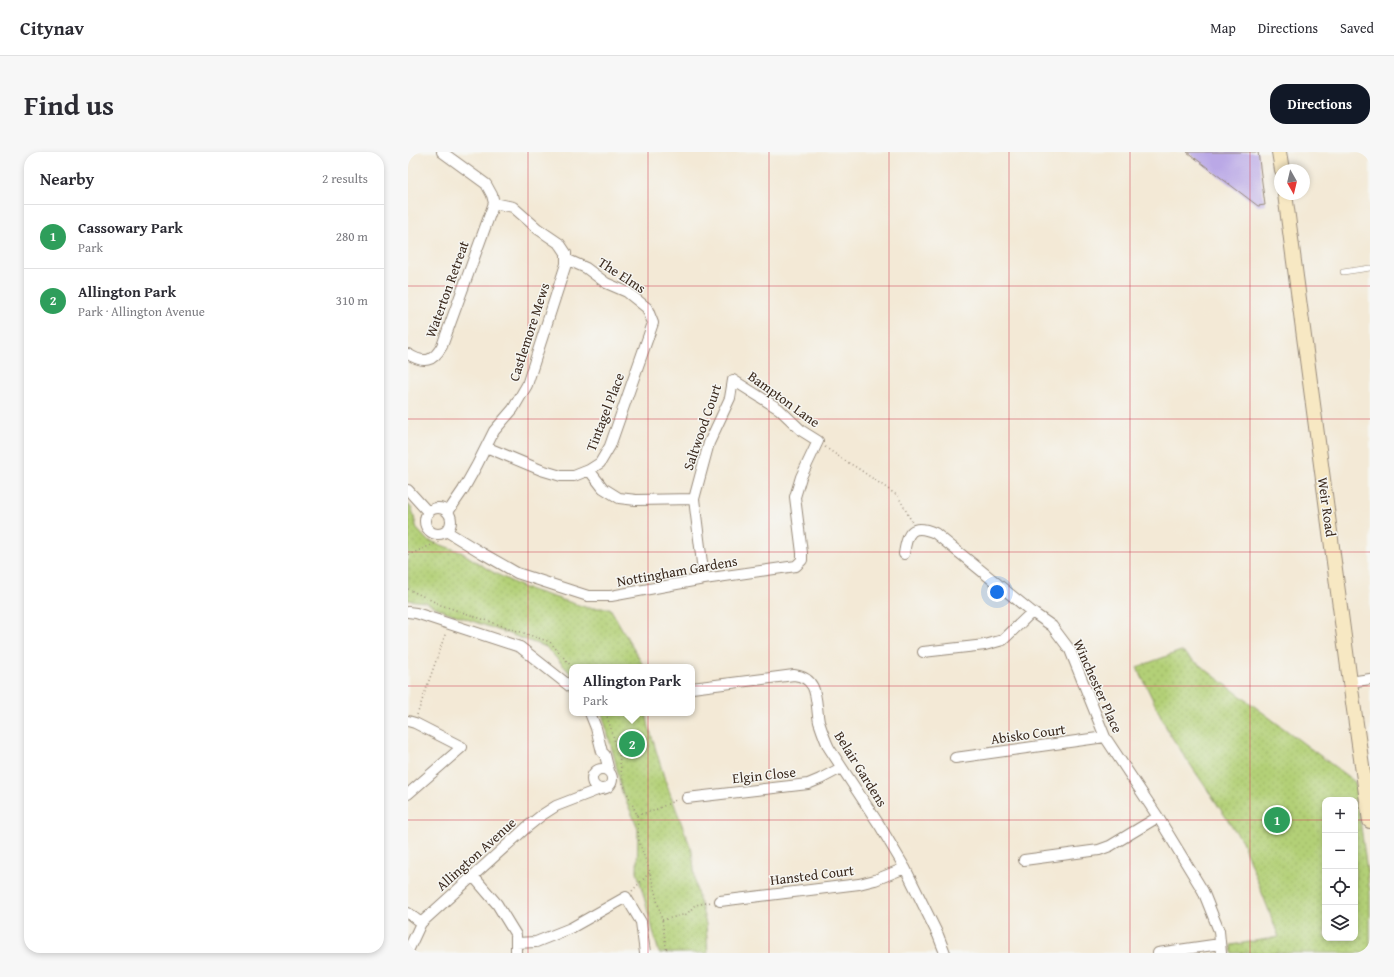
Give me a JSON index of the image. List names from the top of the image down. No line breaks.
{"streets":{"street":["The Elms","Waterton Retreat","Castlemore Mews","Bampton Lane","Tintagel Place","Saltwood Court","Weir Road","Nottingham Gardens","Winchester Place","Abisko Court","Belair Gardens","Elgin Close","Allington Avenue","Hansted Court"]},"crossings":[["The Elms","Castlemore Mews"],["The Elms","Tintagel Place"],["Castlemore Mews","Tintagel Place"],["Castlemore Mews","Nottingham Gardens"],["Bampton Lane","Saltwood Court"],["Bampton Lane","Nottingham Gardens"],["Saltwood Court","Nottingham Gardens"],["Winchester Place","Abisko Court"],["Belair Gardens","Elgin Close"],["Belair Gardens","Hansted Court"]],"north":"bottom","page":{"header":"Citynav","nav":["Map","Directions","Saved"],"title":"Find us","buttons":"Directions","heading":["Nearby","2 results"],"list":[{"mark":"1","name":"Cassowary Park","note":"Park","value":"280 m"},{"mark":"2","name":"Allington Park","note":"Park · Allington Avenue","value":"310 m"}],"popup":["Allington Park","Park"],"pins":["2","1"],"map_buttons":["+","−"]}}
